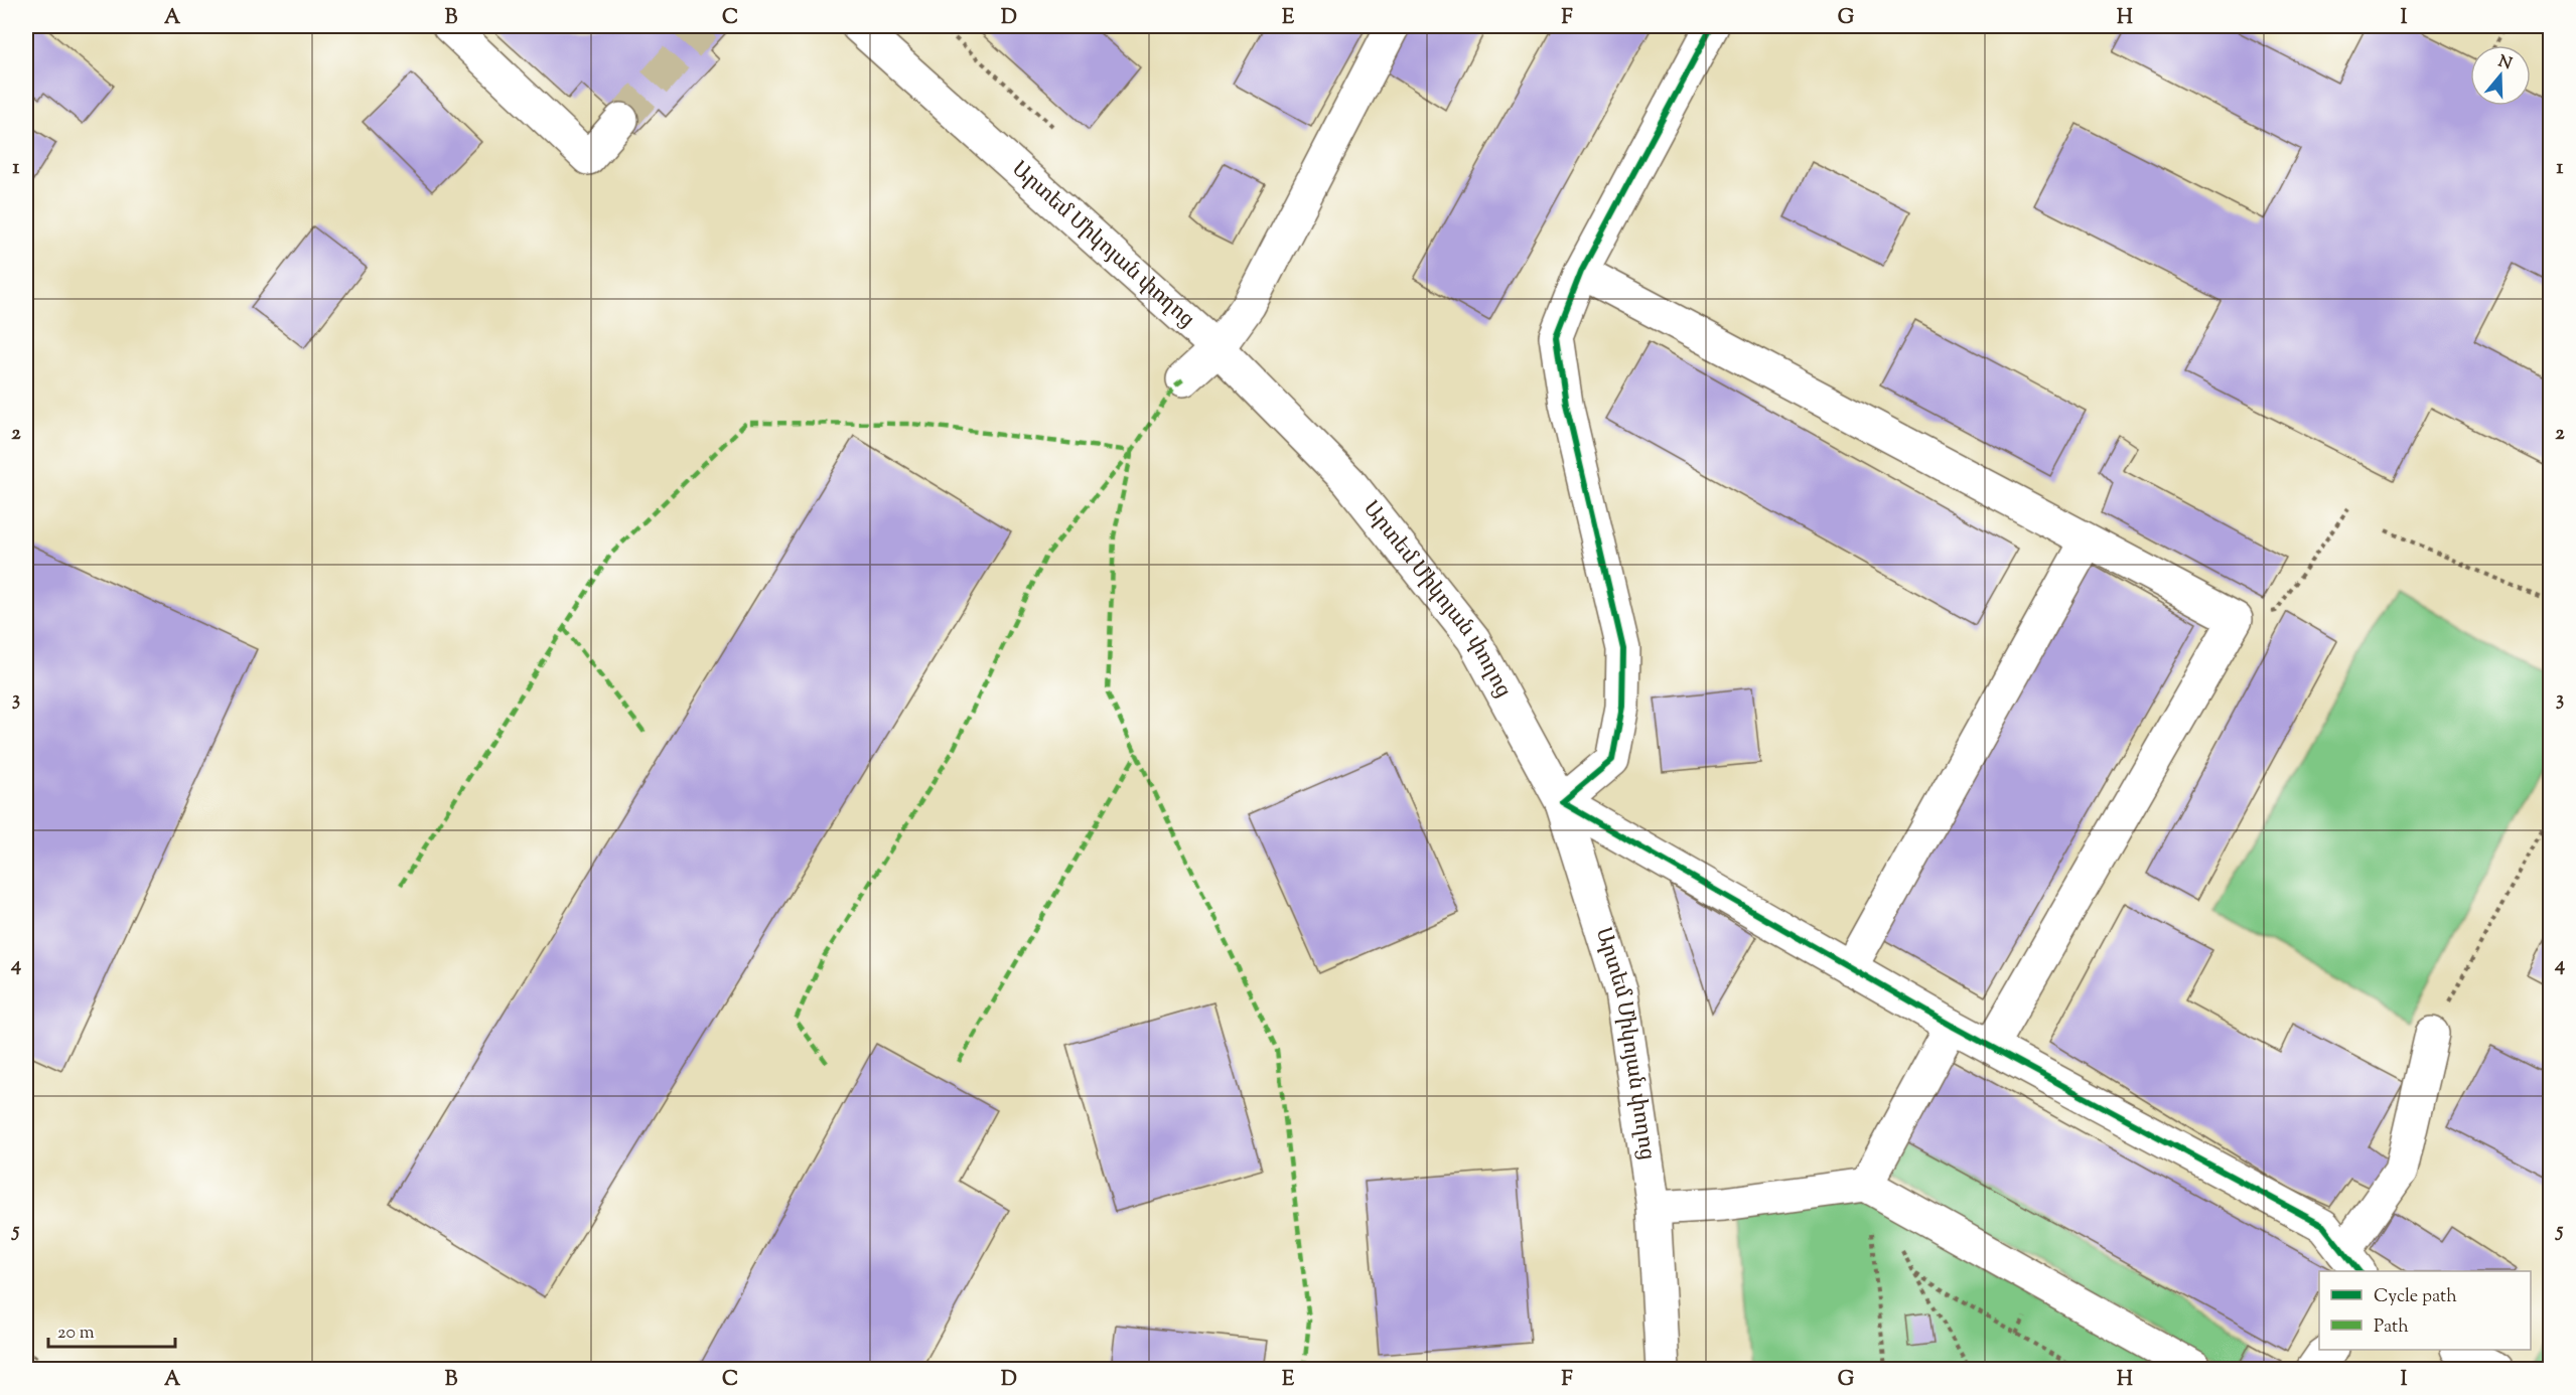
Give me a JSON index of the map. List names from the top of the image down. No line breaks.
{"streets":{"street":["Արտեմ Միկոյան փողոց"]},"legend":["Cycle path","Path"],"scale_bar":"20 m","north":"top","grid":{"columns":["A","B","C","D","E","F","G","H","I"],"rows":["1","2","3","4","5"]}}
